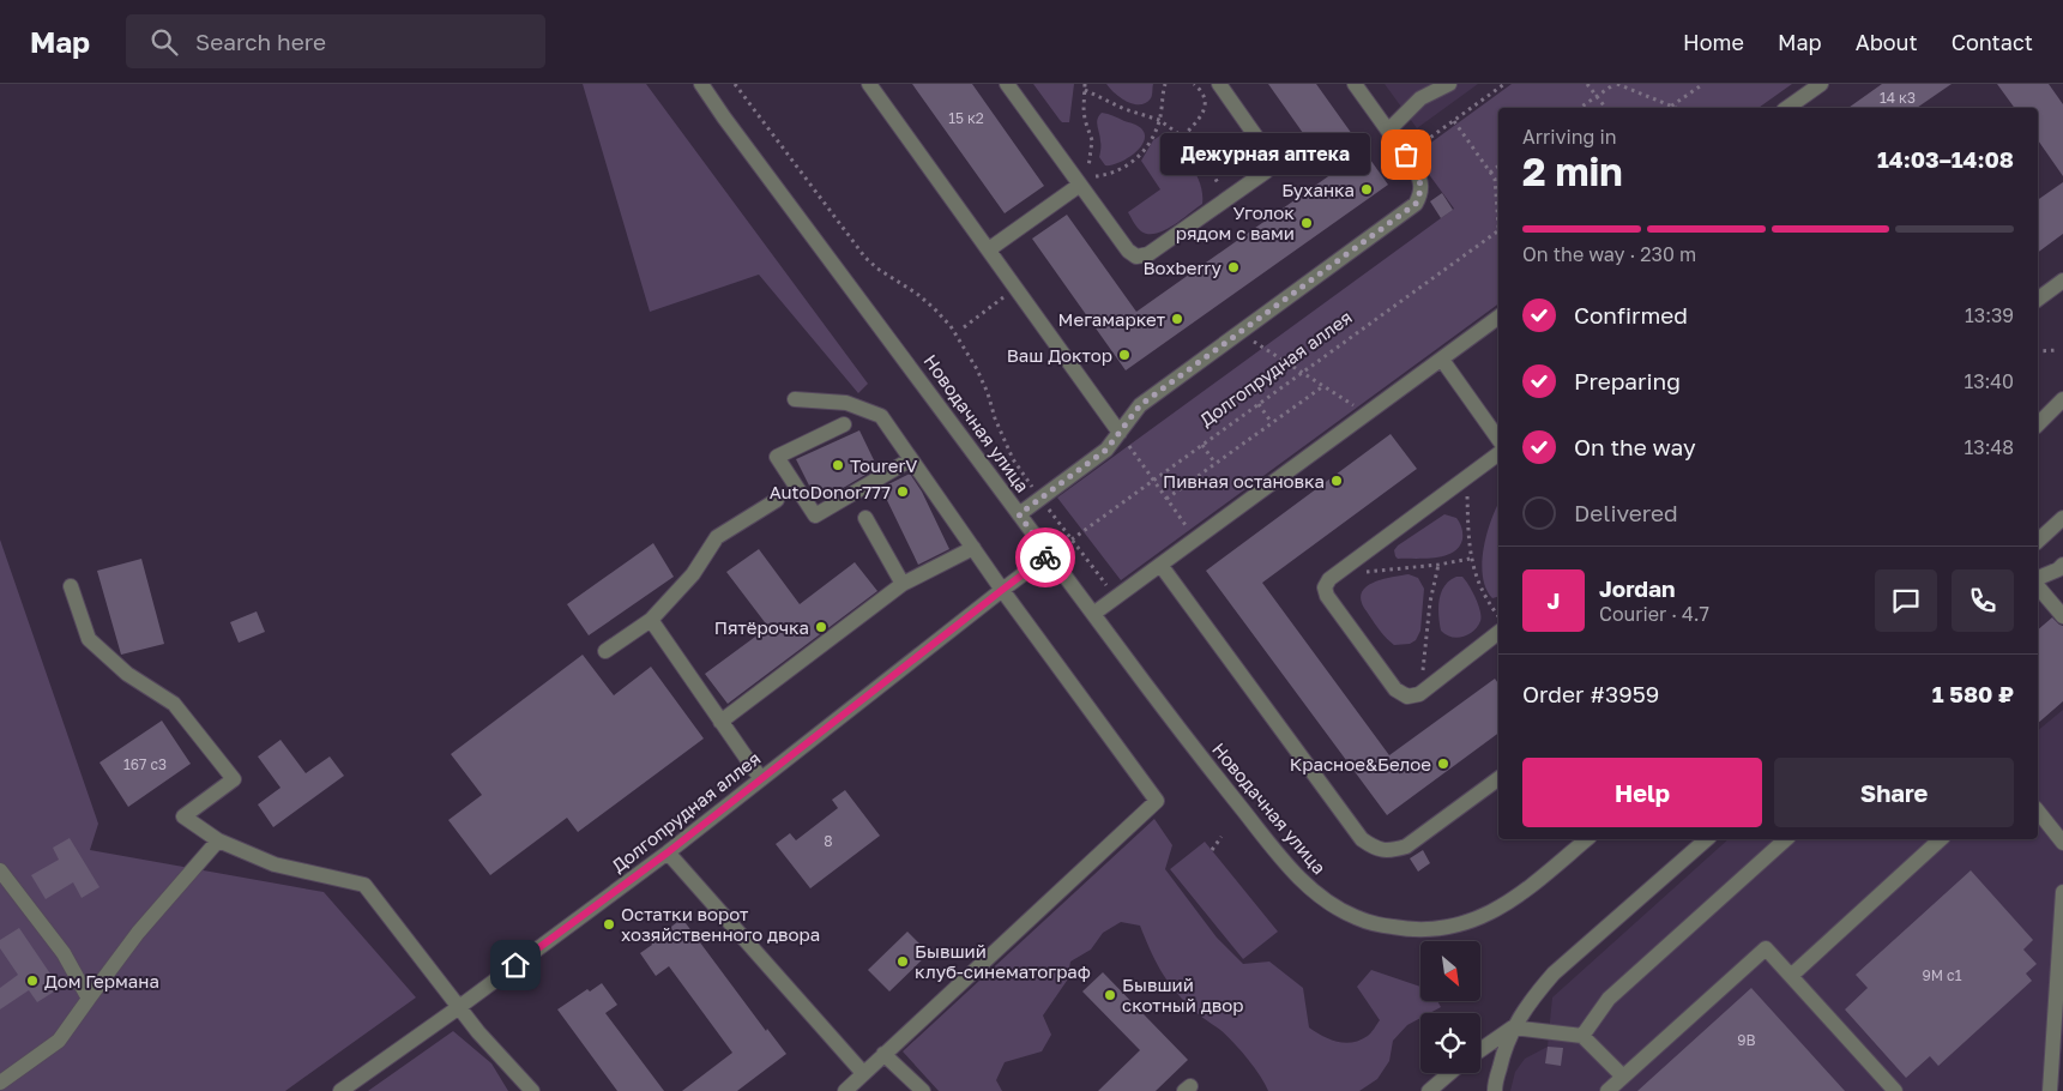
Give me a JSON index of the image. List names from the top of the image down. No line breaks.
{"streets":{"street":["Долгопрудная аллея","Новодачная улица"]},"crossings":[["Долгопрудная аллея","Новодачная улица"]],"places":["Дежурная аптека","Буханка","Уголок рядом с вами","Boxberry","Мегамаркет","Ваш Доктор","TourerV","Пивная остановка","AutoDonor777","Пятёрочка","Красное&Белое","Остатки ворот хозяйственного двора","Бывший клуб-синематограф","Дом Германа","Бывший скотный двор"],"house_numbers":["14 к3","15 к2","167 с3","8","9М с1","9В"],"north":"bottom right","page":{"header":"Map","search":"Search here","nav":["Home","Map","About","Contact"],"heading":["2 min","Arriving in","14:03–14:08"],"panel":["Jordan","Courier · 4.7","Order #3959","1 580 ₽"],"bubble":"Дежурная аптека","bar":"On the way · 230 m","list":[["Confirmed","13:39"],["Preparing","13:40"],["On the way","13:48"],"Delivered"],"round":"J","buttons":["Help","Share"]}}
